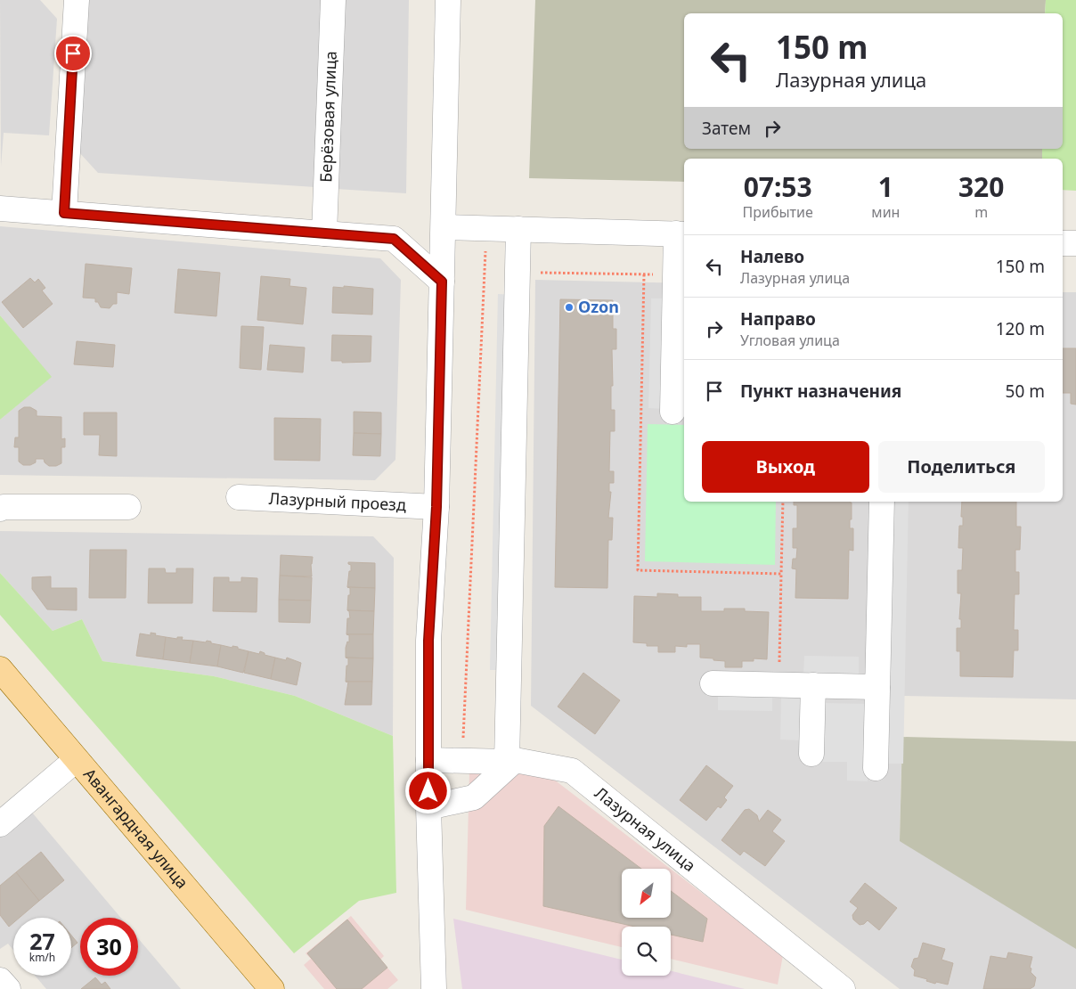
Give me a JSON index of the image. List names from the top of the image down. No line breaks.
{"streets":{"main road":["Авангардная улица"],"street":["Берёзовая улица","Лазурный проезд","Лазурная улица"]},"places":["Ozon"],"north":"bottom left","page":{"turn":["150 m","Лазурная улица"],"then":"Затем","eta":["07:53","Прибытие","1","мин","320","m"],"list":[{"name":"Налево","note":"Лазурная улица","value":"150 m"},{"name":"Направо","note":"Угловая улица","value":"120 m"},{"name":"Пункт назначения","value":"50 m"}],"buttons":["Выход","Поделиться"],"speed":"27 km/h","limit":"30"}}
